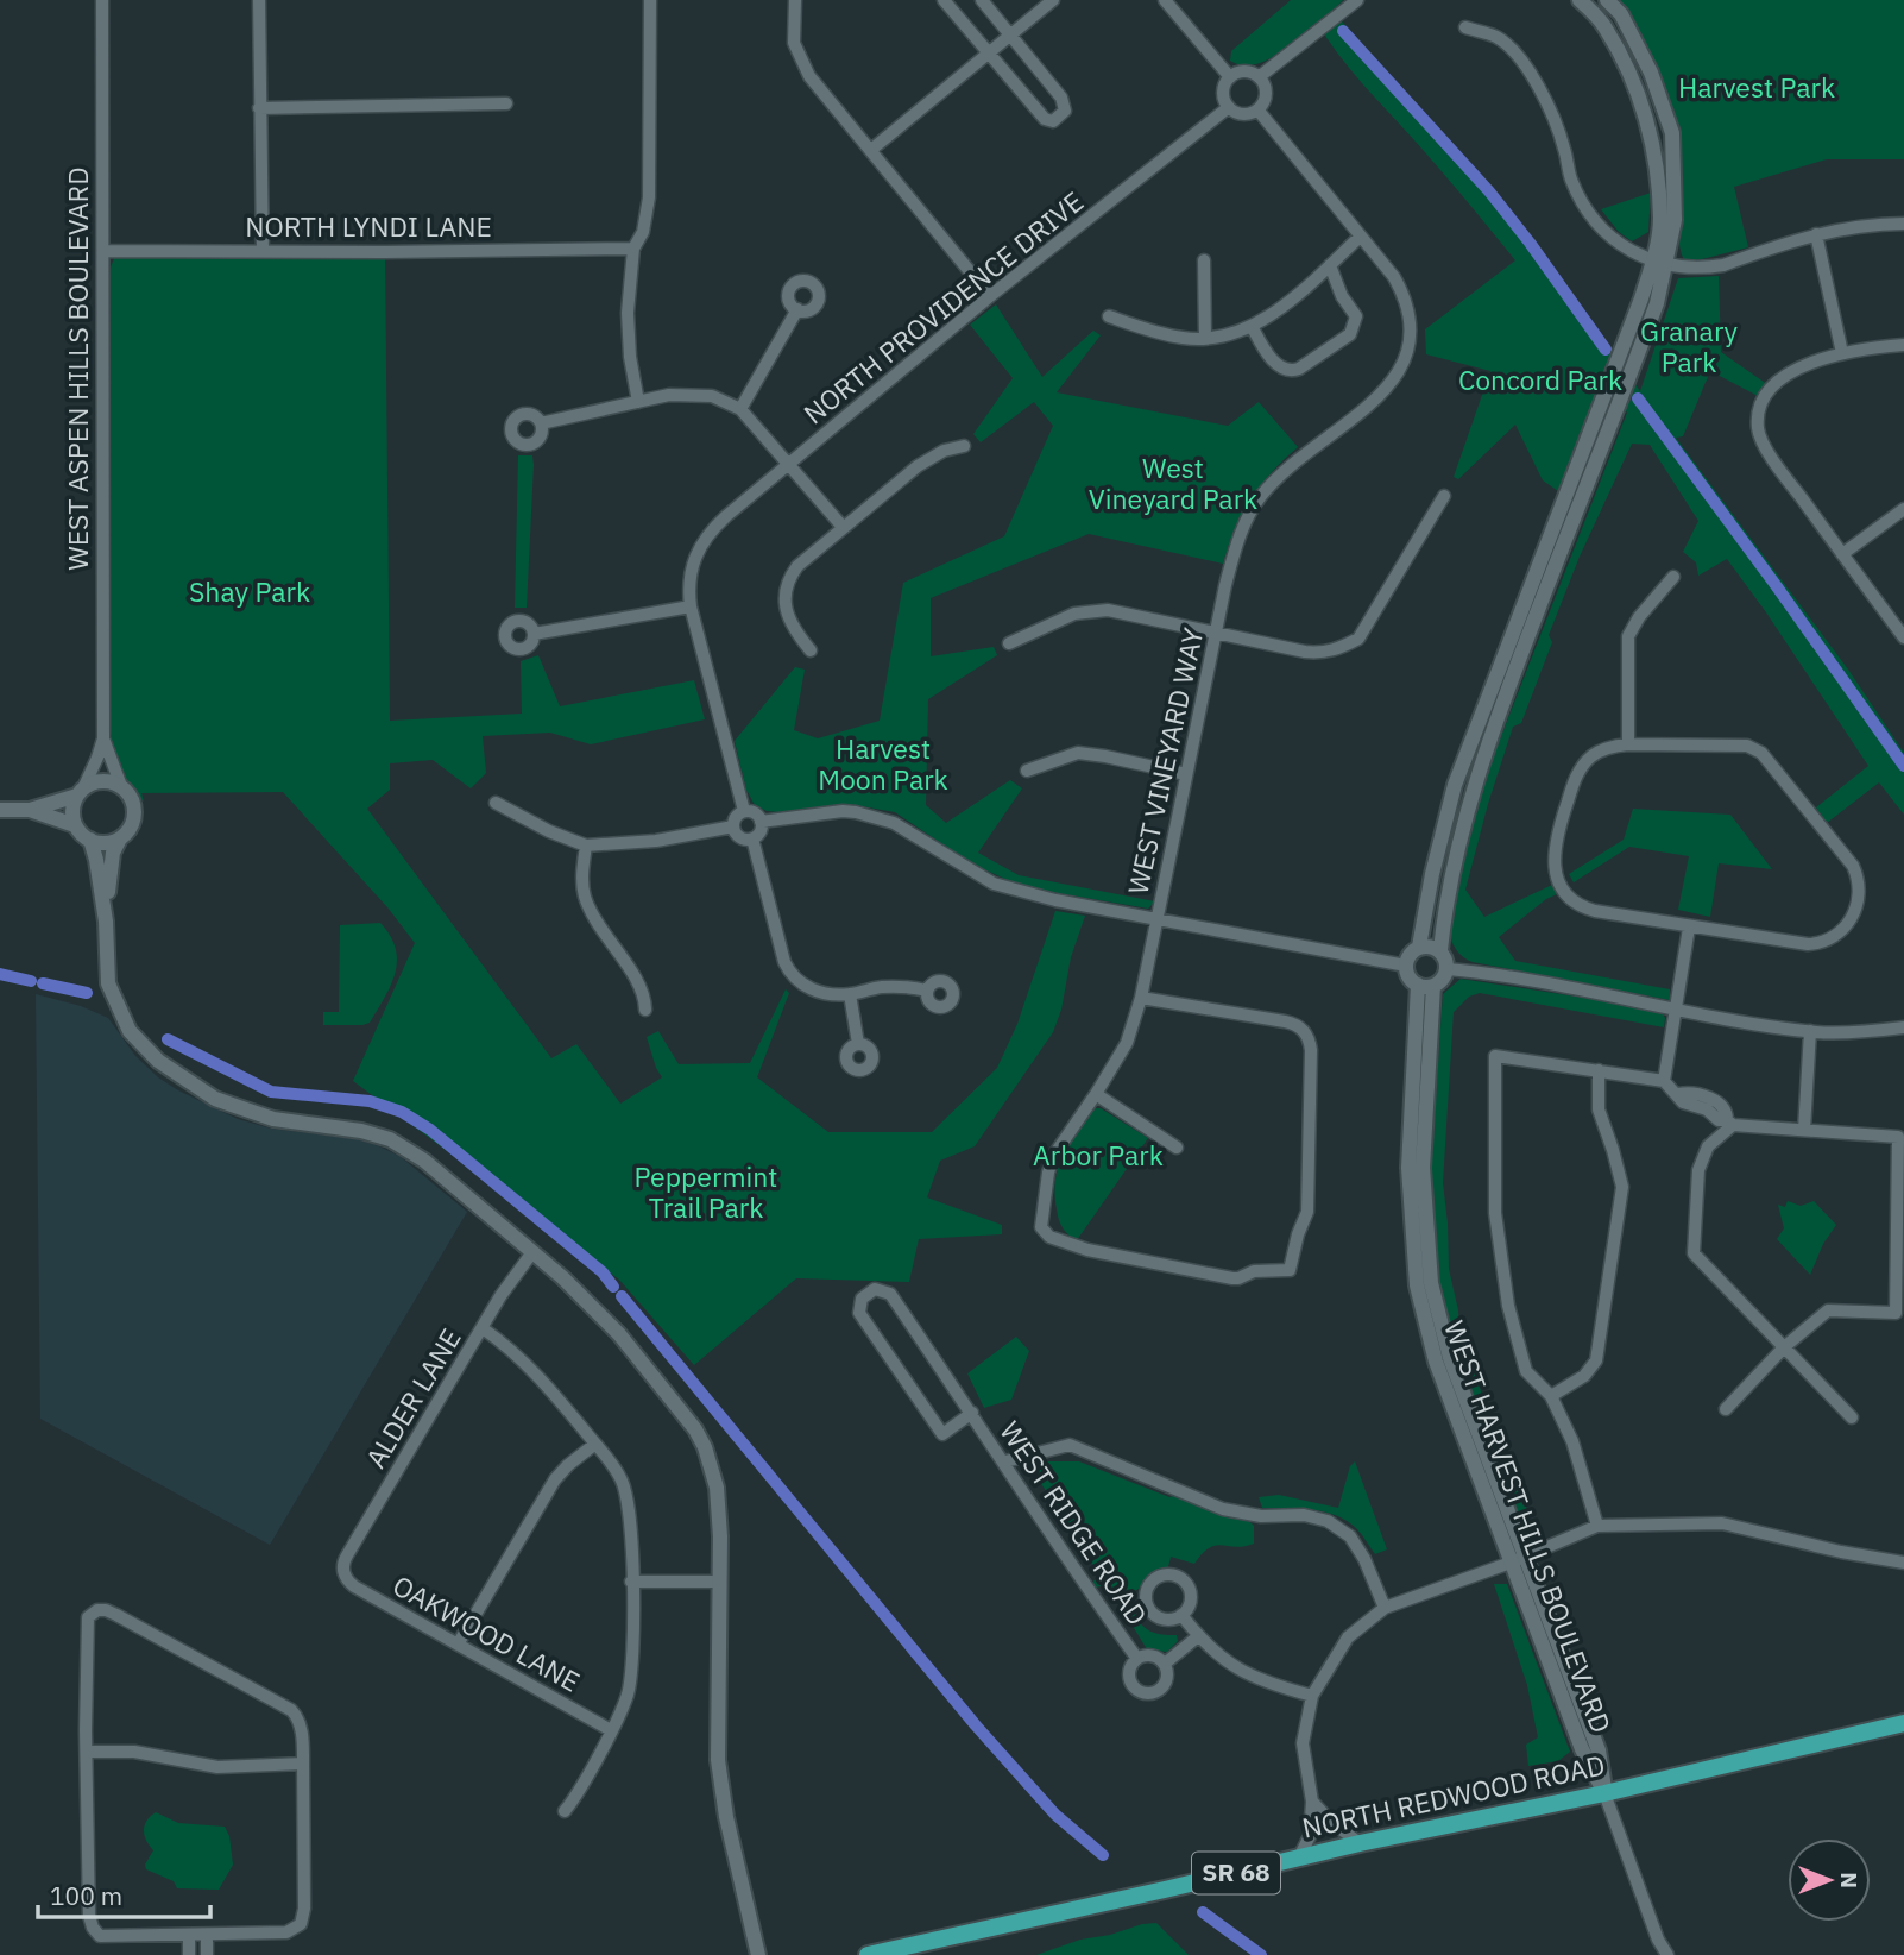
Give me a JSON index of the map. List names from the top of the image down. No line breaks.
{"streets":{"main road":["NORTH REDWOOD ROAD","SR 68"],"street":["NORTH LYNDI LANE","NORTH PROVIDENCE DRIVE","WEST ASPEN HILLS BOULEVARD","WEST VINEYARD WAY","ALDER LANE","WEST RIDGE ROAD","WEST HARVEST HILLS BOULEVARD","OAKWOOD LANE"]},"crossings":[["NORTH LYNDI LANE","WEST ASPEN HILLS BOULEVARD"],["ALDER LANE","OAKWOOD LANE"],["WEST HARVEST HILLS BOULEVARD","NORTH REDWOOD ROAD"]],"parks":["Harvest Park","Granary Park","Concord Park","West Vineyard Park","Shay Park","Harvest Moon Park","Arbor Park","Peppermint Trail Park"],"scale_bar":"100 m","north":"right"}
